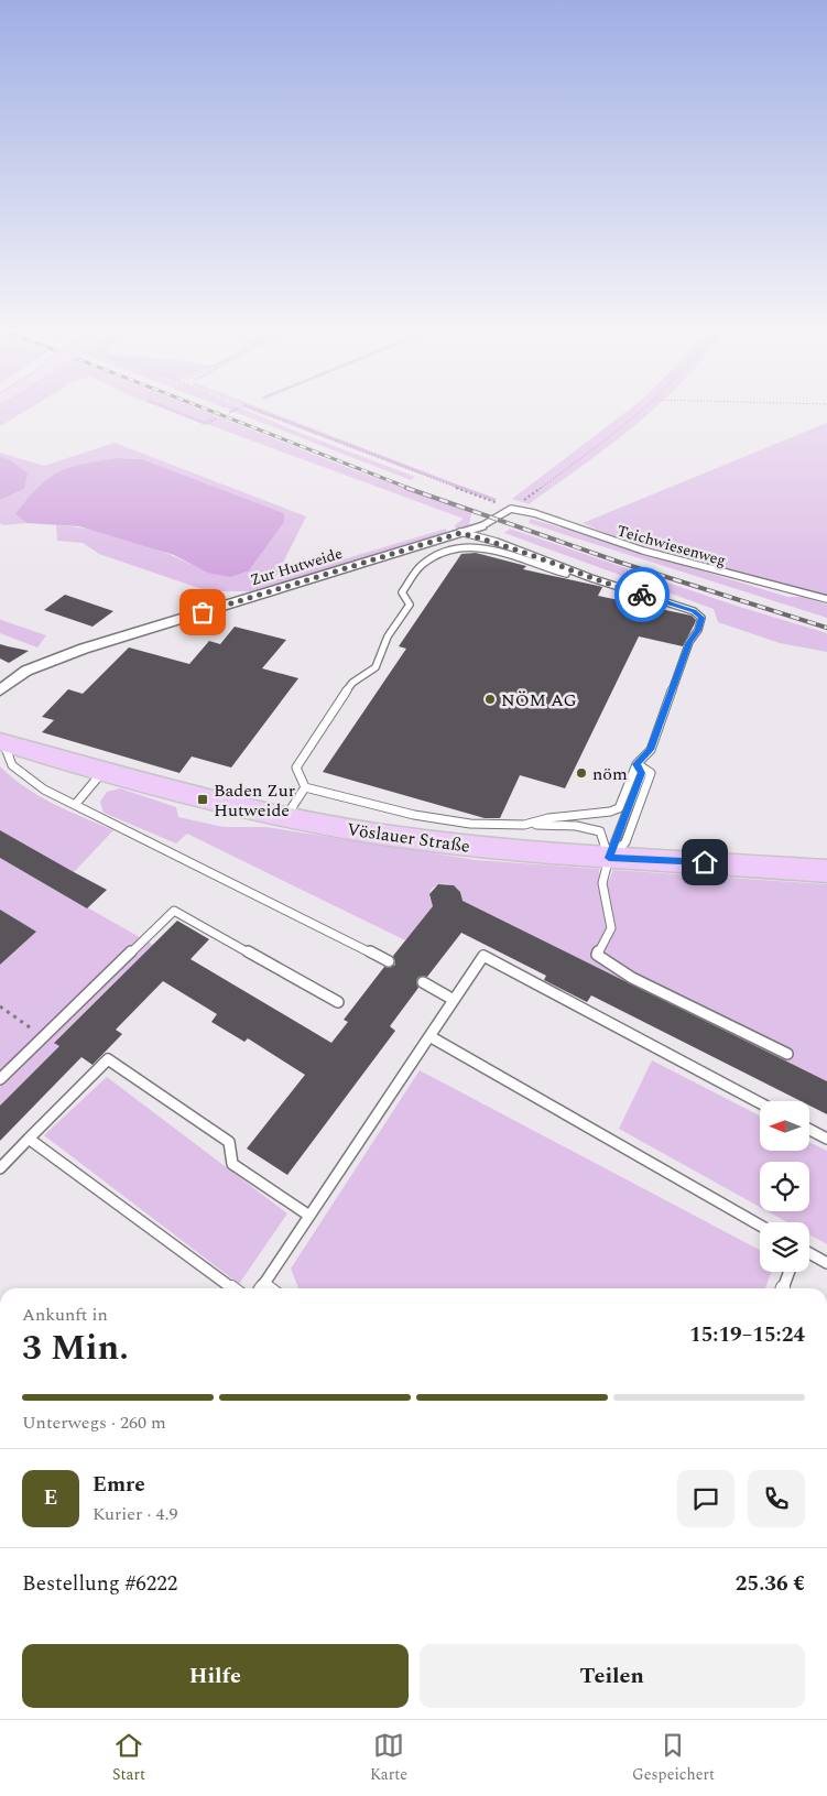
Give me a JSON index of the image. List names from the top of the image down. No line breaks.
{"streets":{"main road":["Vöslauer Straße"],"street":["Zur Hutweide"],"lane":["Teichwiesenweg"]},"places":{"other":["NÖM AG","nöm"],"transit":["Baden Zur Hutweide"]},"north":"left","page":{"heading":["3 Min.","Ankunft in","15:19–15:24"],"panel":["Emre","Kurier · 4.9","Bestellung #6222","25.36 €"],"bar":"Unterwegs · 260 m","round":"E","buttons":["Hilfe","Teilen"],"tabs":["Start","Karte","Gespeichert"]}}
